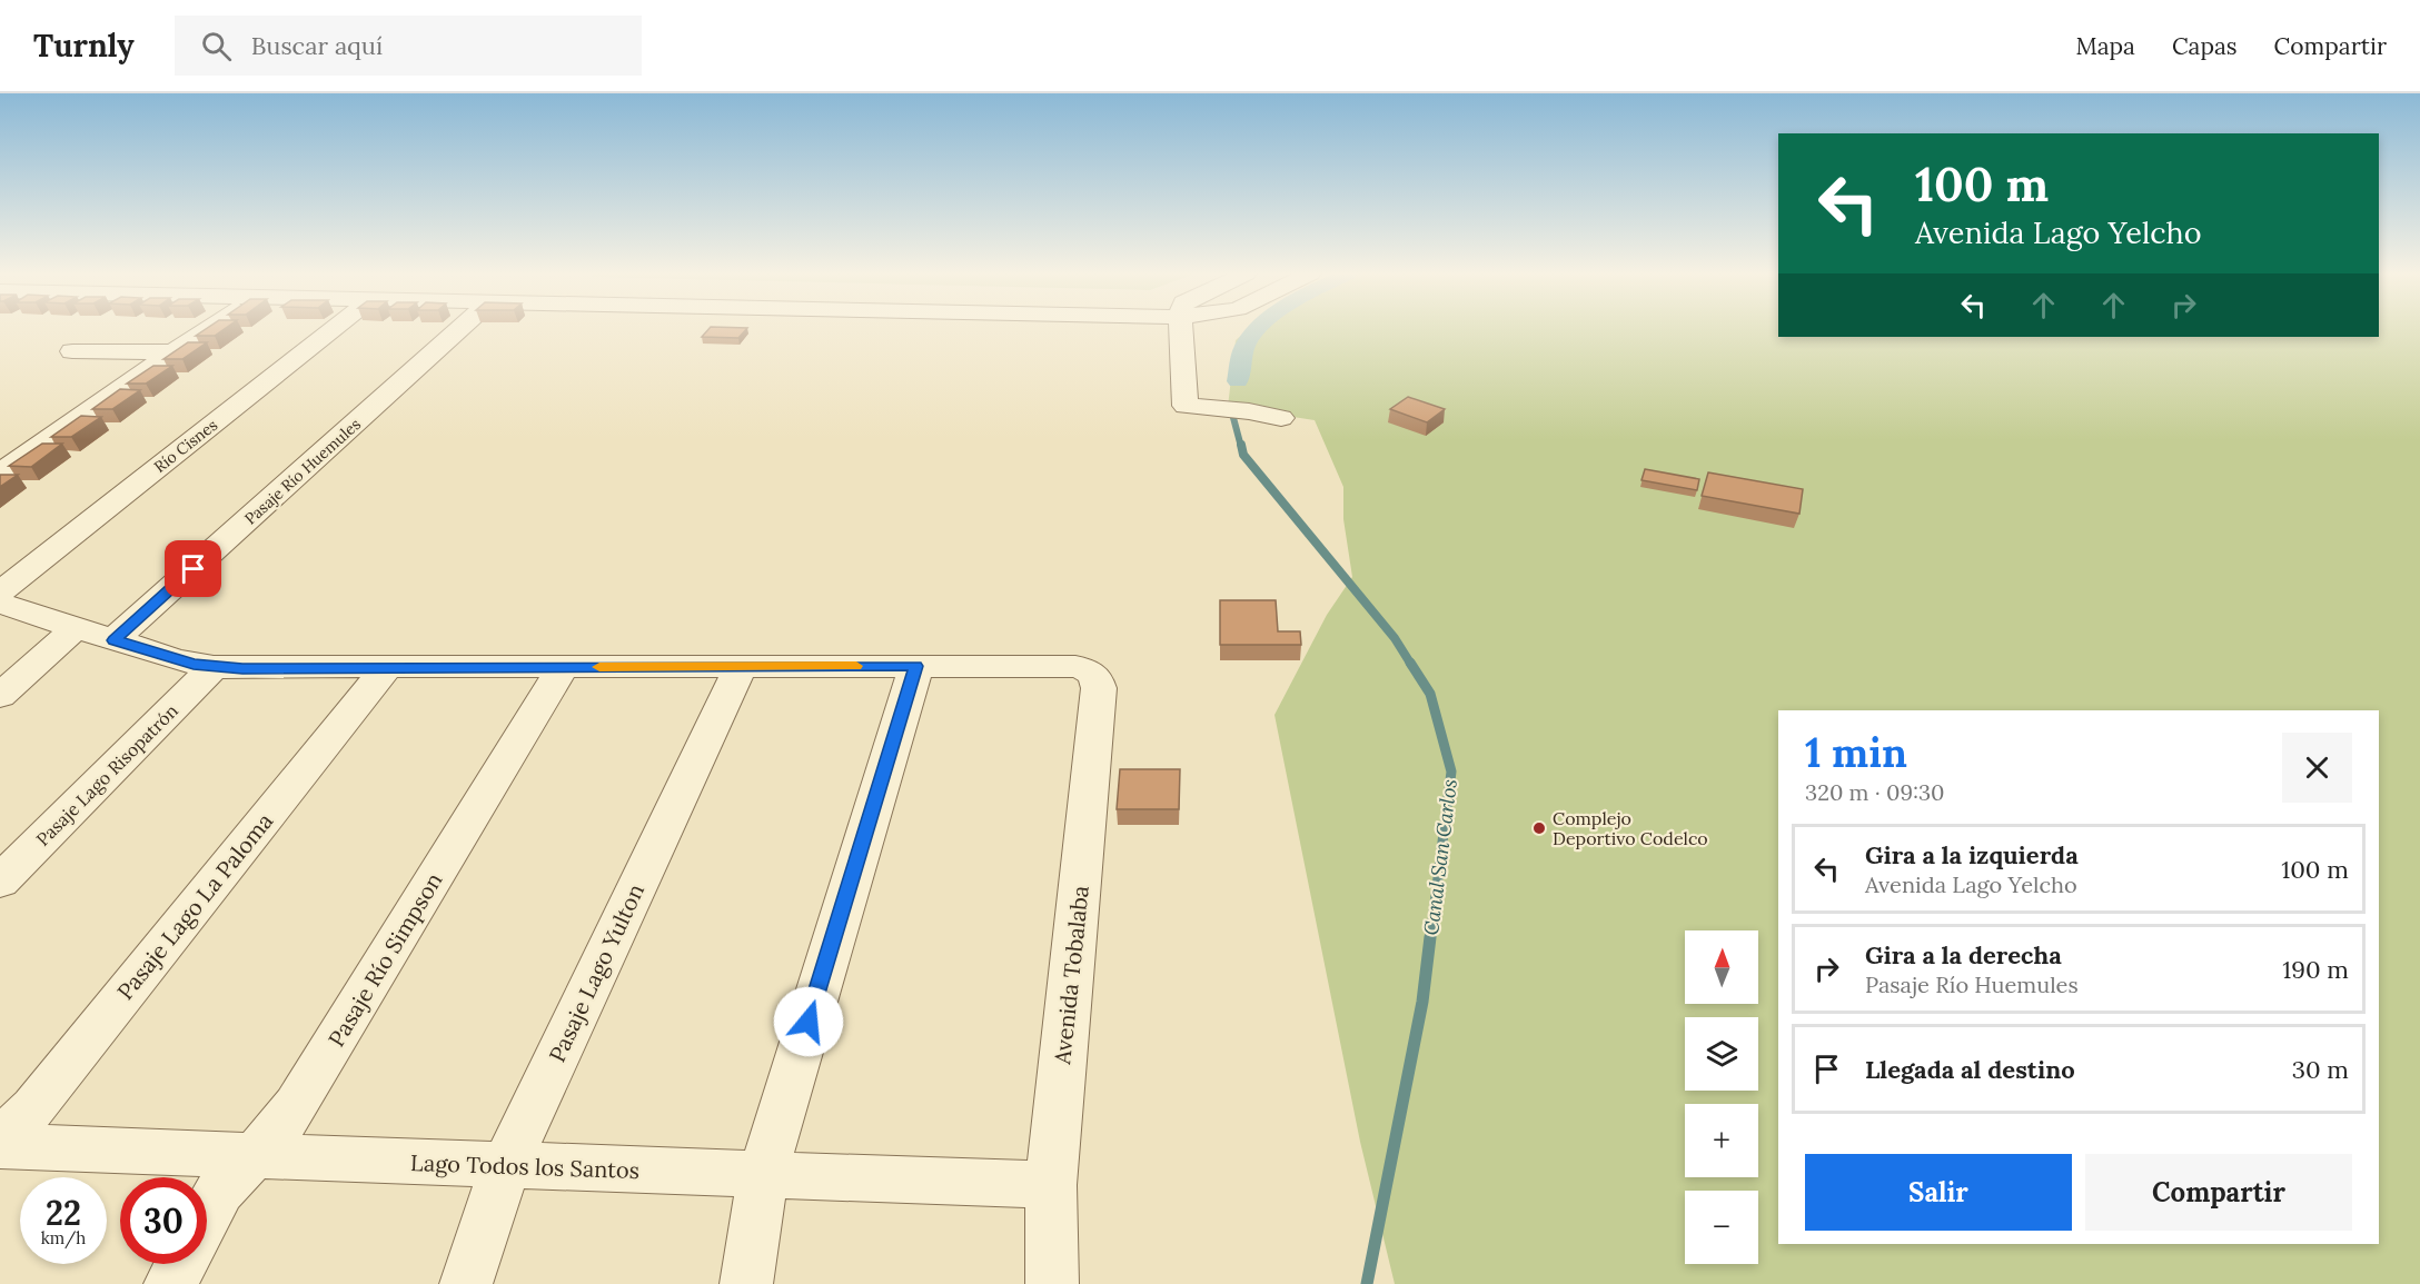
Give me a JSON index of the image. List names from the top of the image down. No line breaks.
{"streets":{"street":["Río Cisnes","Pasaje Río Huemules","Pasaje Lago Risopatrón","Pasaje Lago La Paloma","Pasaje Río Simpson","Pasaje Lago Yulton","Avenida Tobalaba","Lago Todos los Santos"]},"crossings":[["Pasaje Río Simpson","Lago Todos los Santos"],["Pasaje Lago Yulton","Lago Todos los Santos"],["Avenida Tobalaba","Lago Todos los Santos"]],"water":["Canal San Carlos"],"places":["Complejo Deportivo Codelco"],"north":"top","page":{"header":"Turnly","search":"Buscar aquí","nav":["Mapa","Capas","Compartir"],"turn":["100 m","Avenida Lago Yelcho"],"heading":["1 min","320 m · 09:30"],"list":[{"name":"Gira a la izquierda","note":"Avenida Lago Yelcho","value":"100 m"},{"name":"Gira a la derecha","note":"Pasaje Río Huemules","value":"190 m"},{"name":"Llegada al destino","value":"30 m"}],"map_buttons":["+","−"],"buttons":["Salir","Compartir"],"speed":"22 km/h","limit":"30"}}
